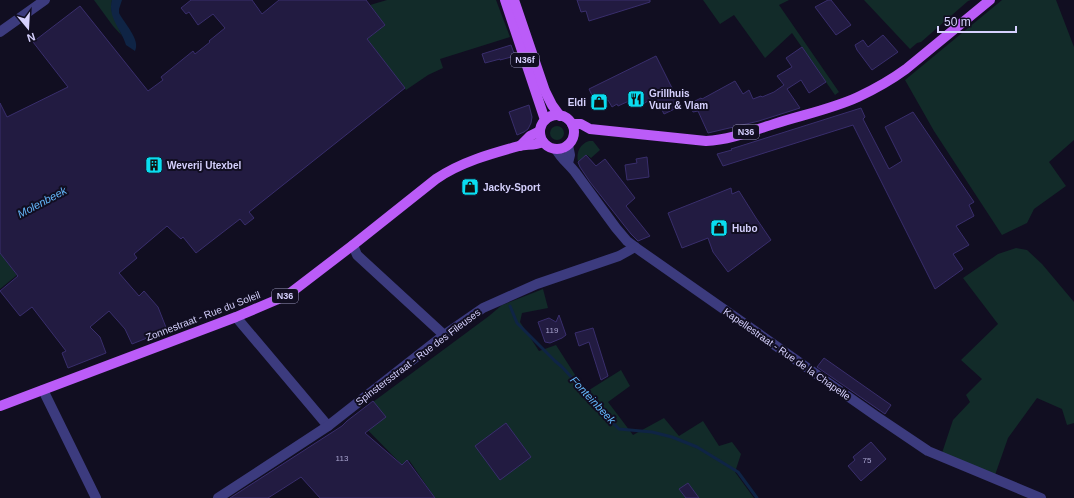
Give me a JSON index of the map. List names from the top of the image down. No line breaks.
{"streets":{"main road":["N36f","N36","Zonnestraat - Rue du Soleil"],"street":["Kapellestraat - Rue de la Chapelle","Spinstersstraat - Rue des Fileuses"]},"crossings":[["N36f","N36"],["N36f","Zonnestraat - Rue du Soleil"],["N36f","Kapellestraat - Rue de la Chapelle"],["N36","Zonnestraat - Rue du Soleil"],["N36","Kapellestraat - Rue de la Chapelle"],["Zonnestraat - Rue du Soleil","Kapellestraat - Rue de la Chapelle"],["Kapellestraat - Rue de la Chapelle","Spinstersstraat - Rue des Fileuses"]],"water":["Molenbeek","Fonteinbeek"],"places":{"restaurant":["Grillhuis Vuur & Vlam"],"shop":["Eldi","Jacky-Sport","Hubo"],"building":["Weverij Utexbel"]},"house_numbers":["119","113","75"],"scale_bar":"50 m","north":"bottom"}
